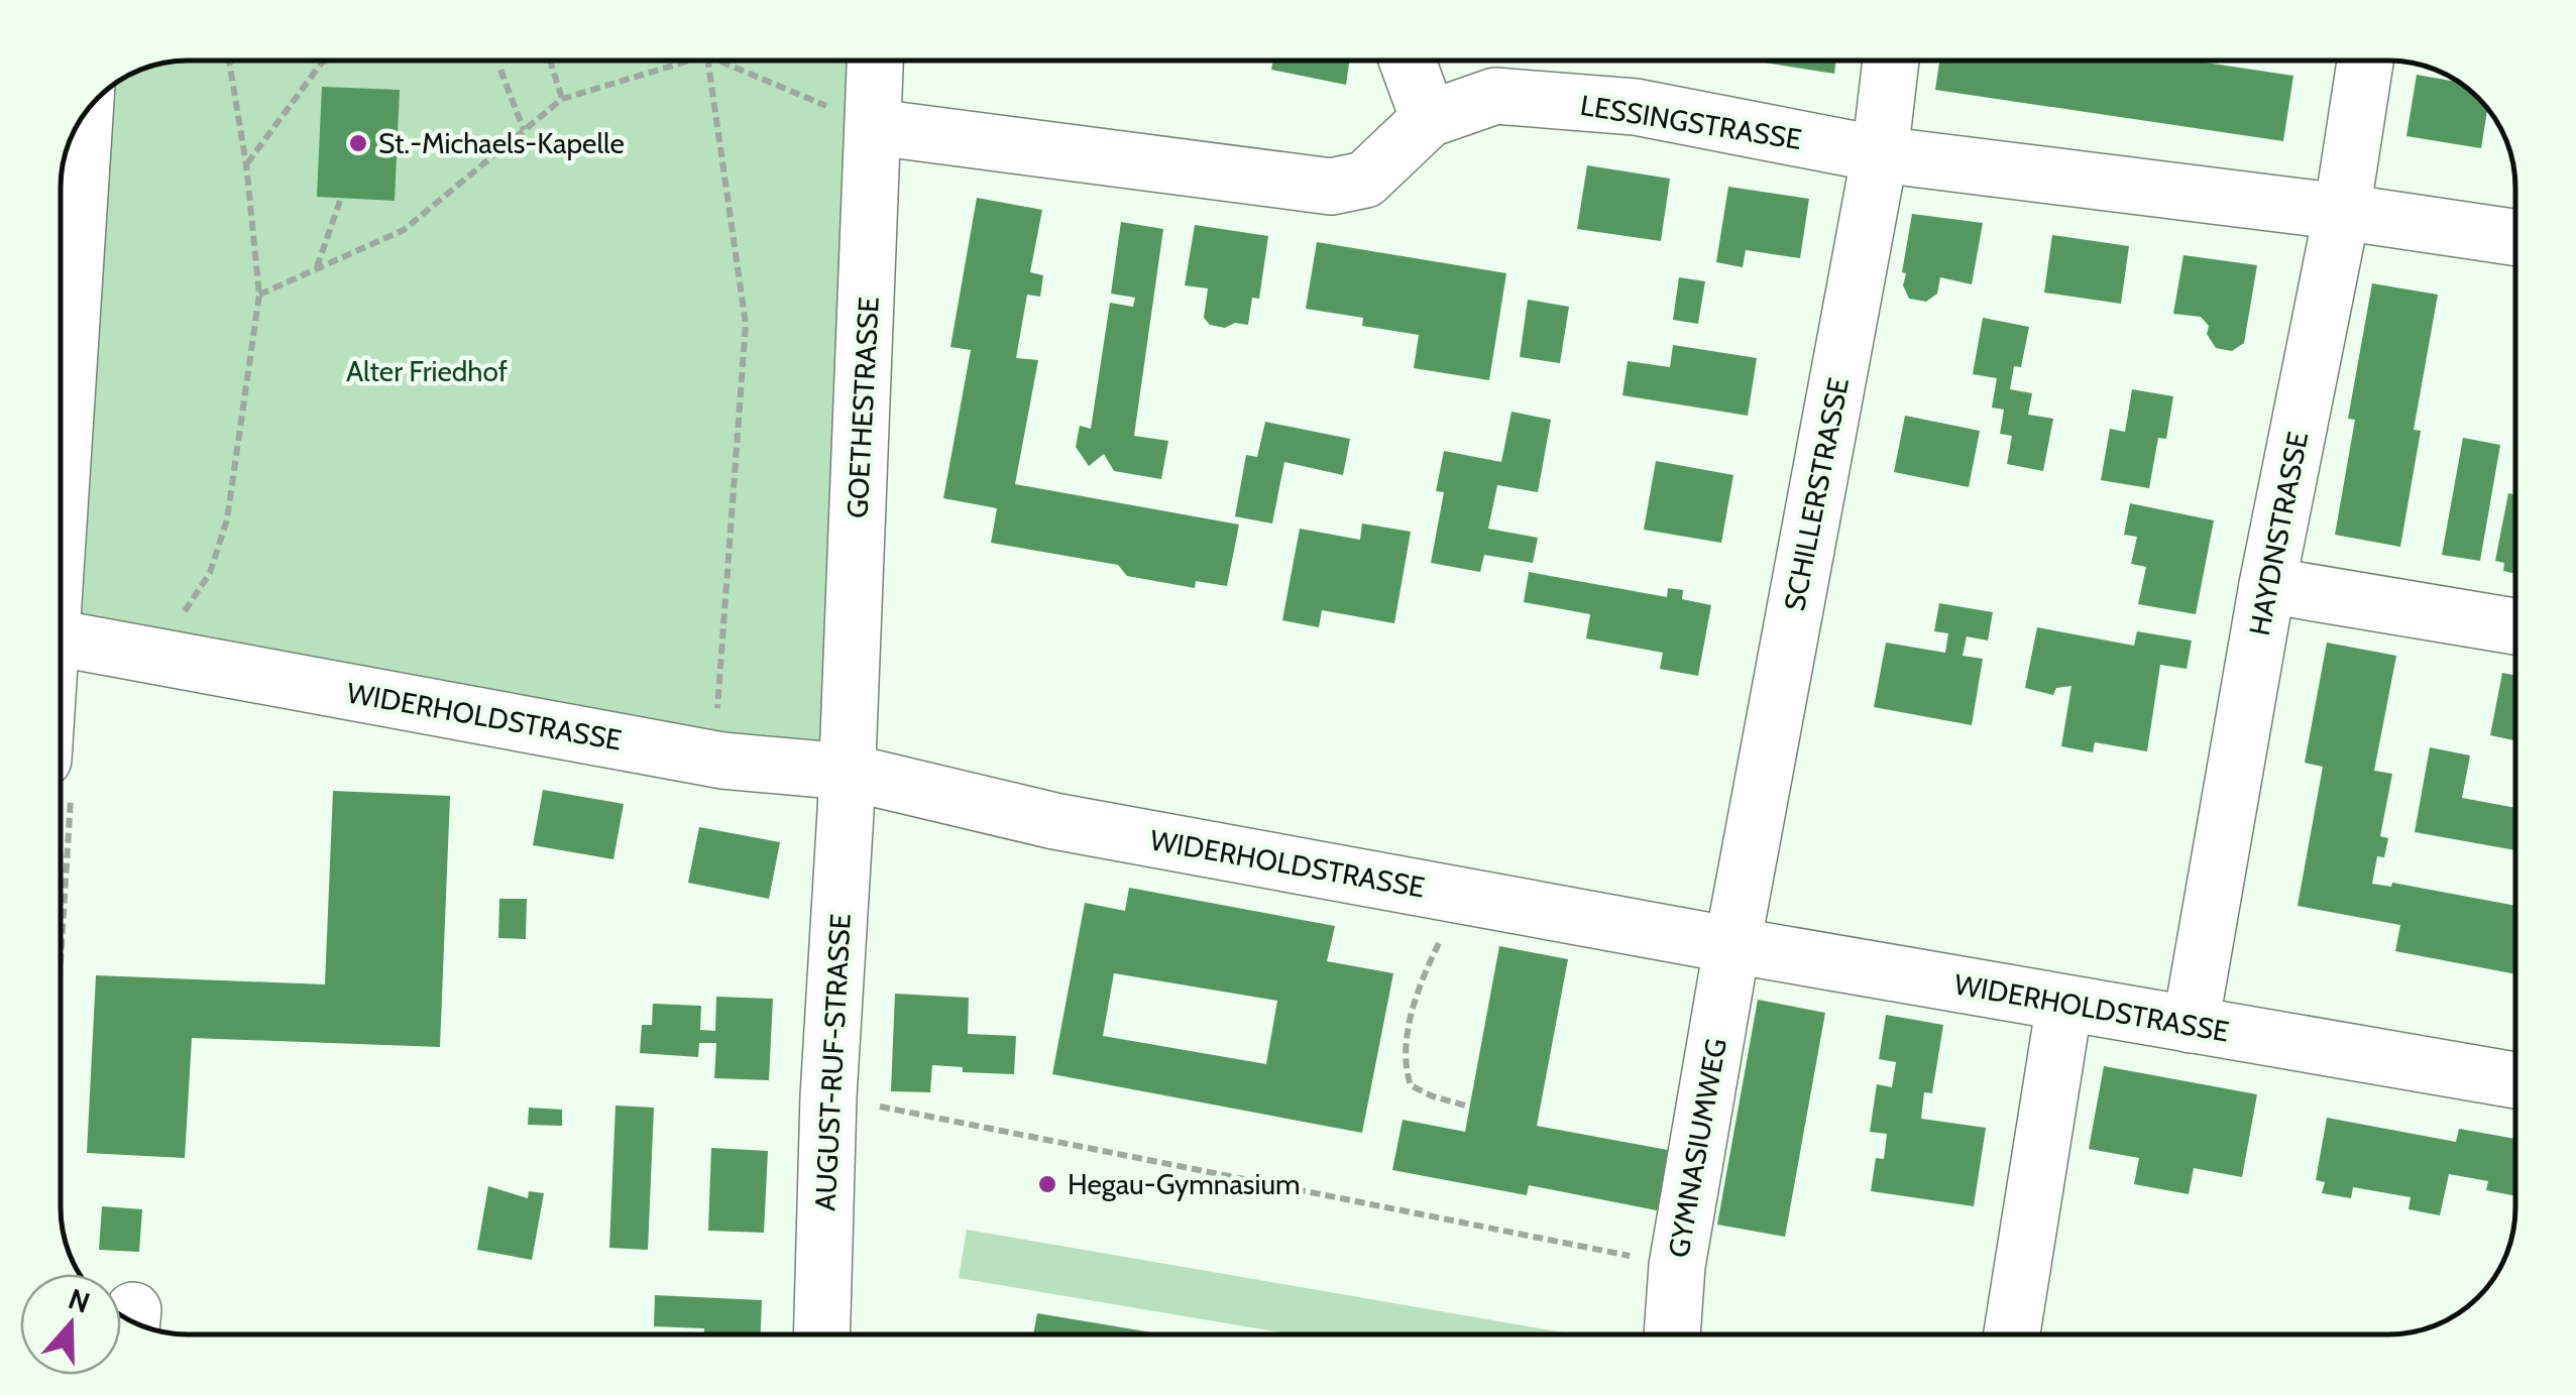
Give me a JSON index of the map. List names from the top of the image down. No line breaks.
{"streets":{"street":["LESSINGSTRASSE","GOETHESTRASSE","SCHILLERSTRASSE","HAYDNSTRASSE","WIDERHOLDSTRASSE","AUGUST-RUF-STRASSE","GYMNASIUMWEG"]},"crossings":[["LESSINGSTRASSE","GOETHESTRASSE"],["LESSINGSTRASSE","SCHILLERSTRASSE"],["LESSINGSTRASSE","HAYDNSTRASSE"],["GOETHESTRASSE","WIDERHOLDSTRASSE"],["GOETHESTRASSE","AUGUST-RUF-STRASSE"],["SCHILLERSTRASSE","WIDERHOLDSTRASSE"],["SCHILLERSTRASSE","GYMNASIUMWEG"],["HAYDNSTRASSE","WIDERHOLDSTRASSE"],["WIDERHOLDSTRASSE","AUGUST-RUF-STRASSE"],["WIDERHOLDSTRASSE","GYMNASIUMWEG"]],"parks":["Alter Friedhof"],"places":["St.-Michaels-Kapelle","Hegau-Gymnasium"],"north":"top"}
